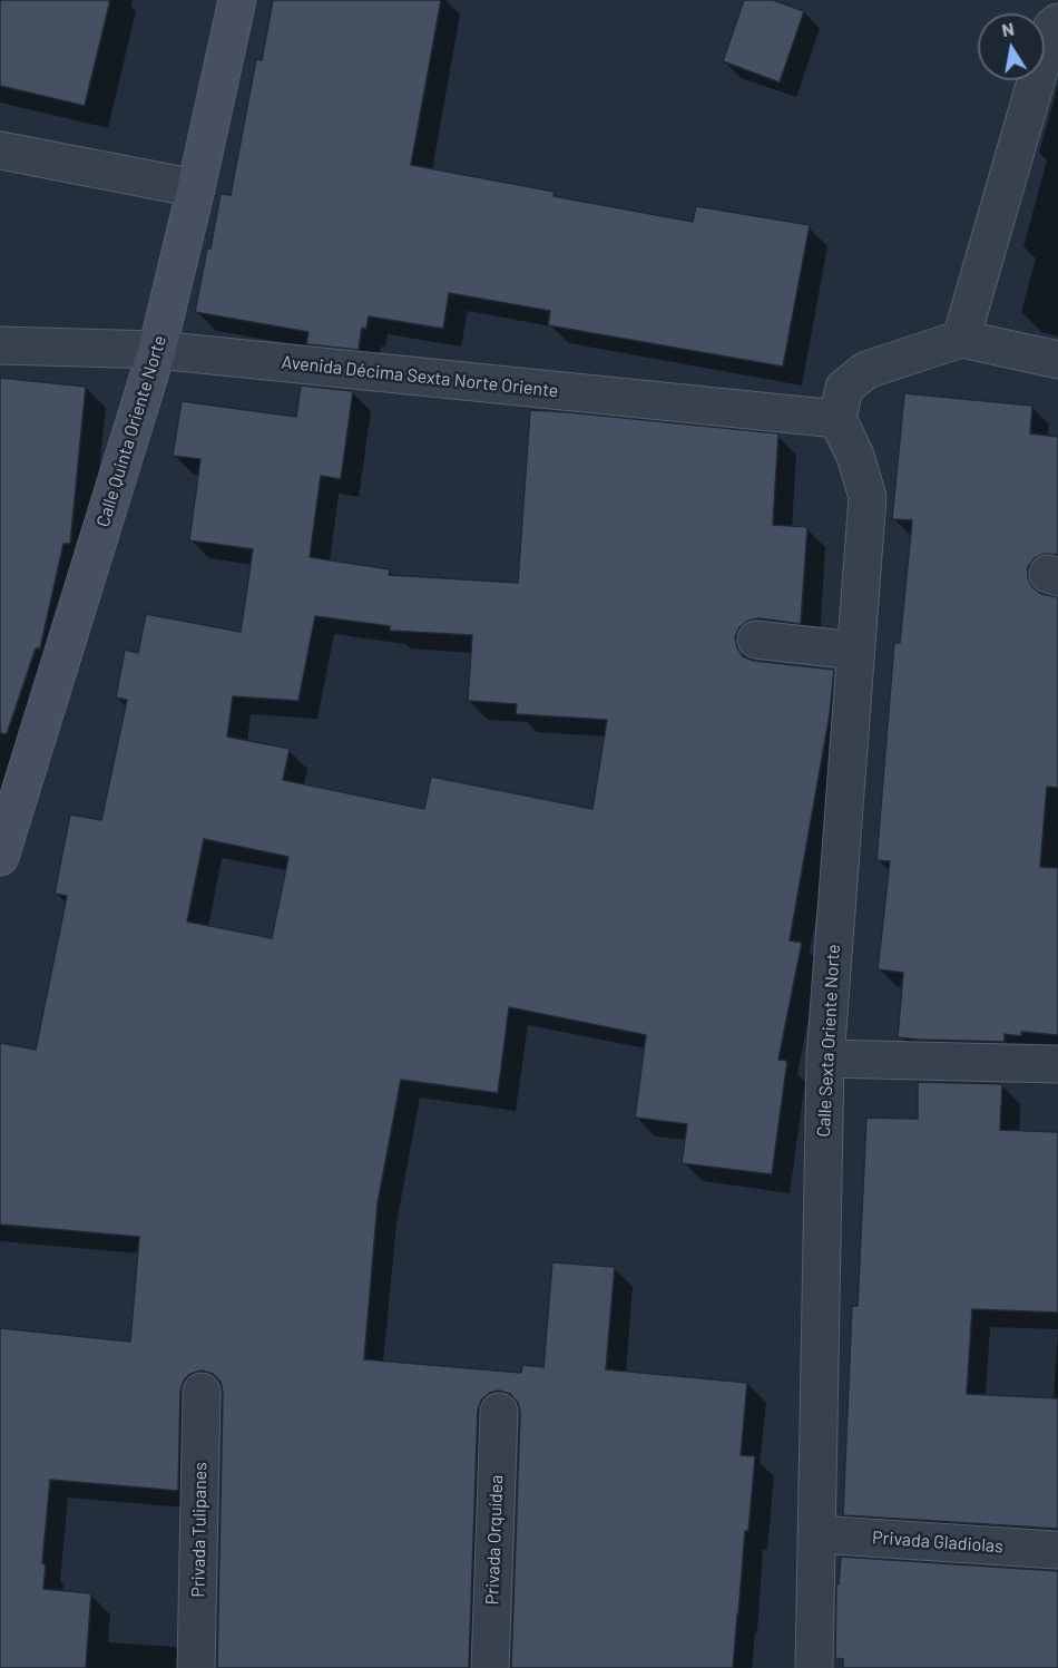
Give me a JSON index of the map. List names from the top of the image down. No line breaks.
{"streets":{"street":["Avenida Décima Sexta Norte Oriente","Calle Quinta Oriente Norte","Calle Sexta Oriente Norte","Privada Tulipanes","Privada Orquídea","Privada Gladiolas"]},"crossings":[["Avenida Décima Sexta Norte Oriente","Calle Quinta Oriente Norte"],["Avenida Décima Sexta Norte Oriente","Calle Sexta Oriente Norte"],["Calle Sexta Oriente Norte","Privada Gladiolas"]],"north":"top"}
